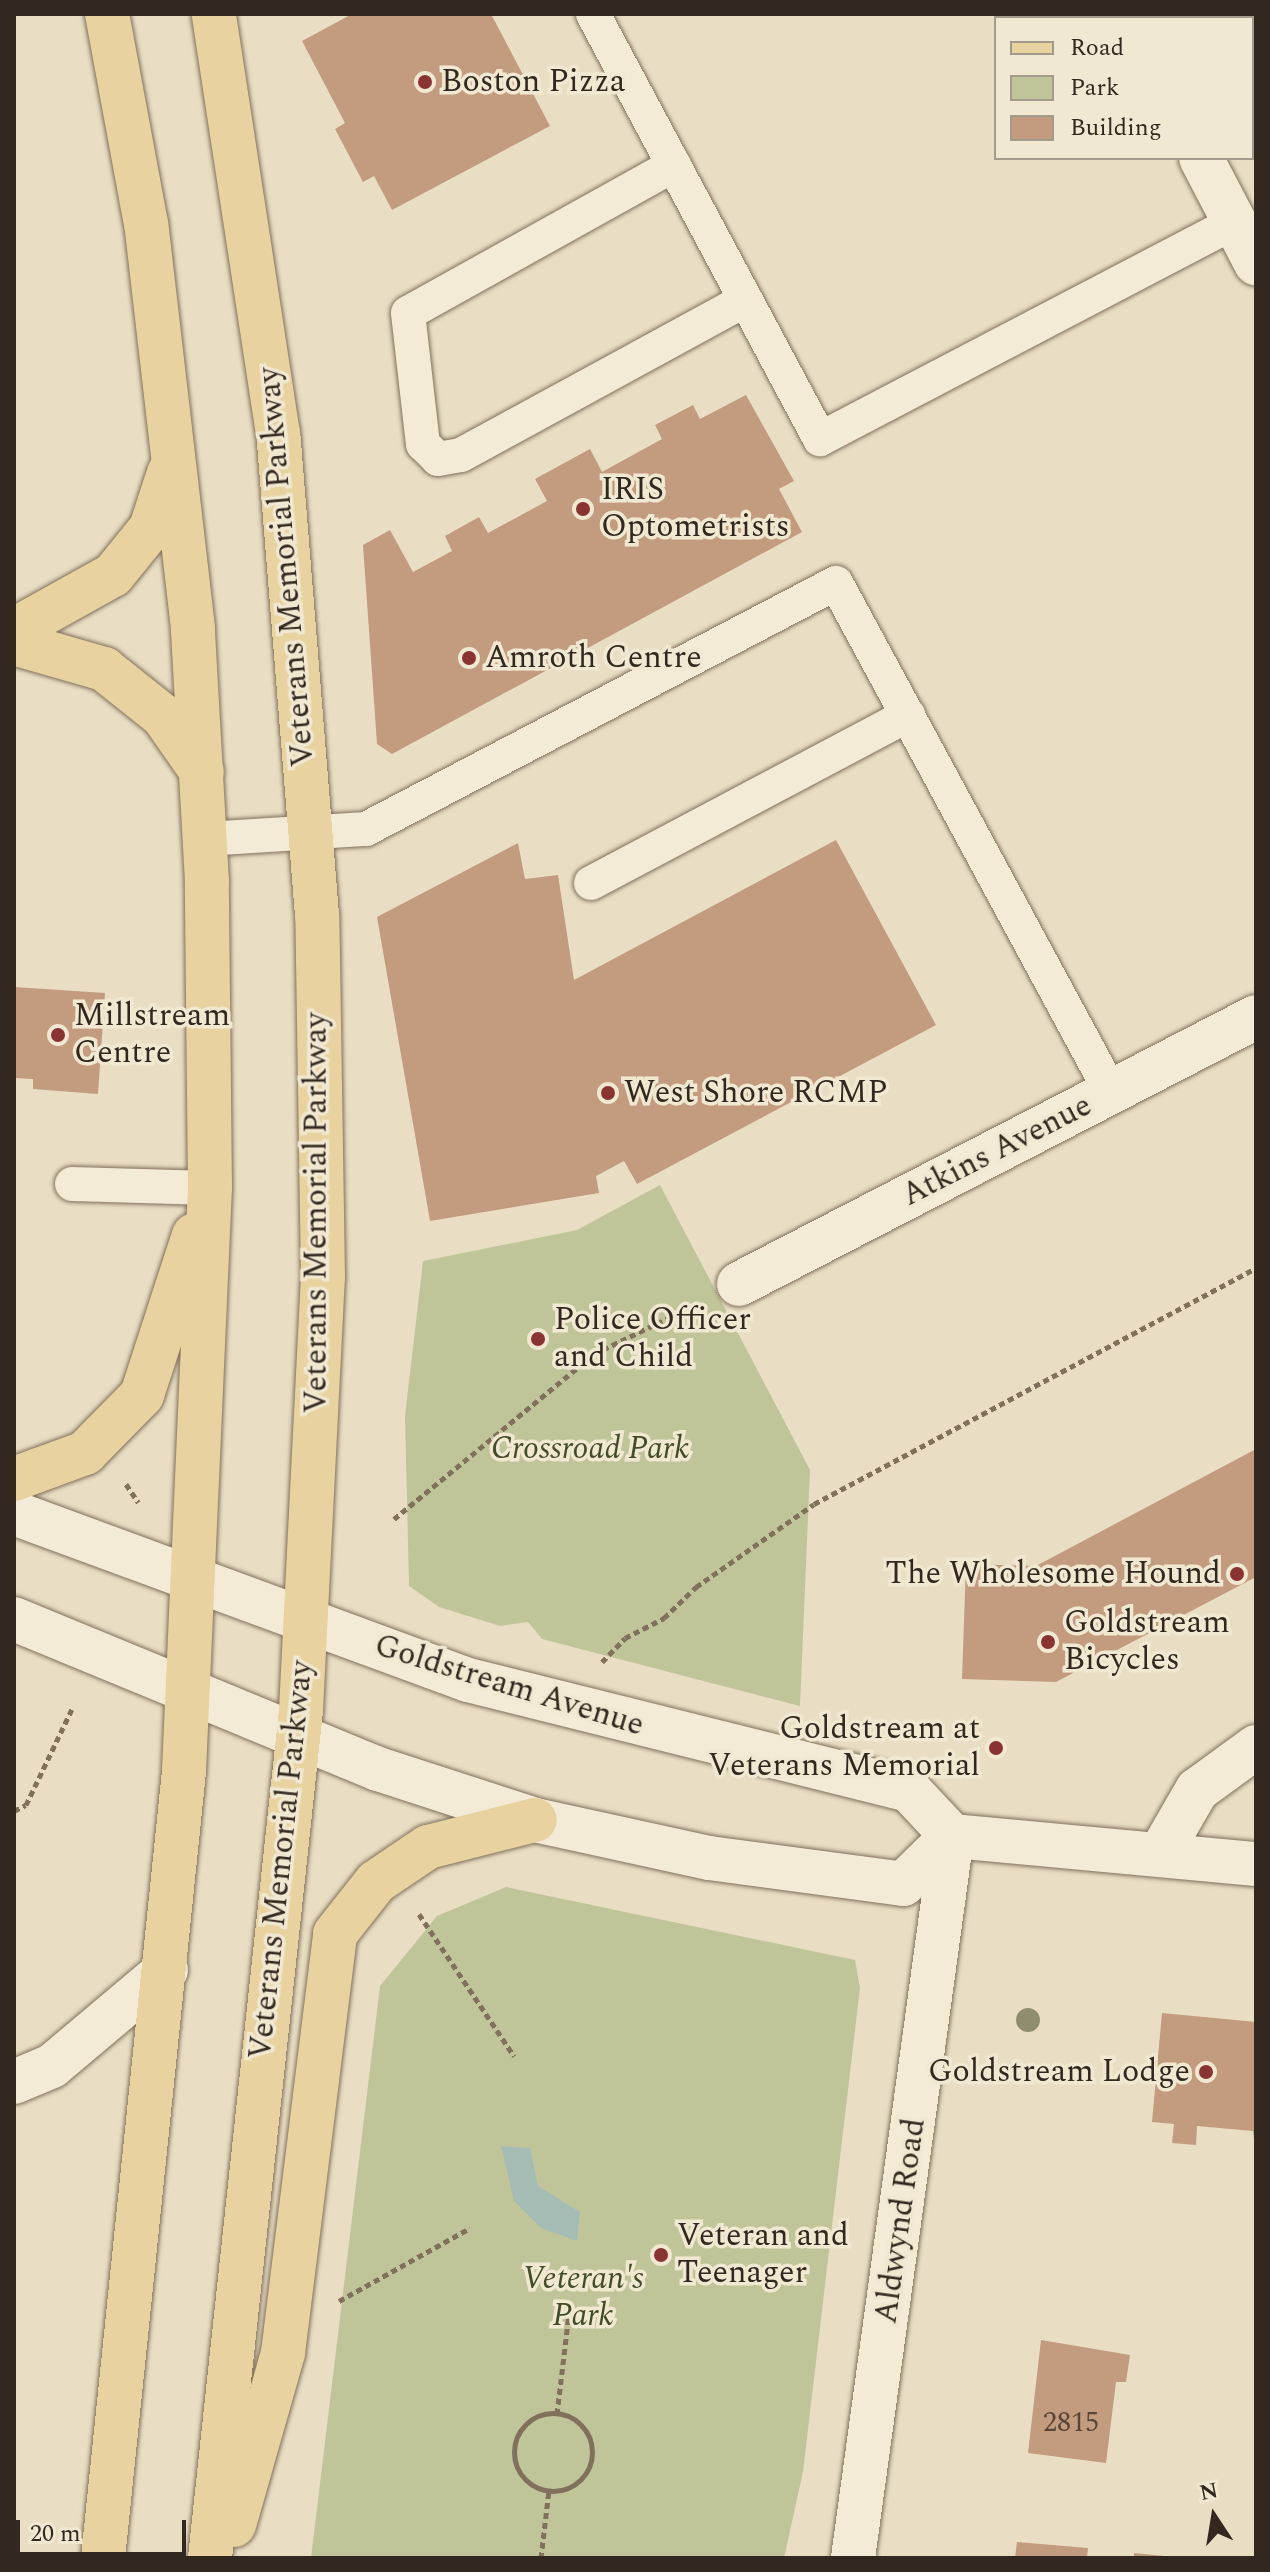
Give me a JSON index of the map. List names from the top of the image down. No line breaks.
{"streets":{"main road":["Veterans Memorial Parkway","Atkins Avenue","Goldstream Avenue","Aldwynd Road"]},"crossings":[["Veterans Memorial Parkway","Goldstream Avenue"],["Goldstream Avenue","Aldwynd Road"]],"parks":["Crossroad Park","Veteran's Park"],"places":["Boston Pizza","IRIS Optometrists","Amroth Centre","Millstream Centre","West Shore RCMP","Police Officer and Child","The Wholesome Hound","Goldstream Bicycles","Goldstream at Veterans Memorial","Goldstream Lodge","Veteran and Teenager"],"house_numbers":["2815"],"legend":["Road","Park","Building"],"scale_bar":"20 m","north":"top"}
